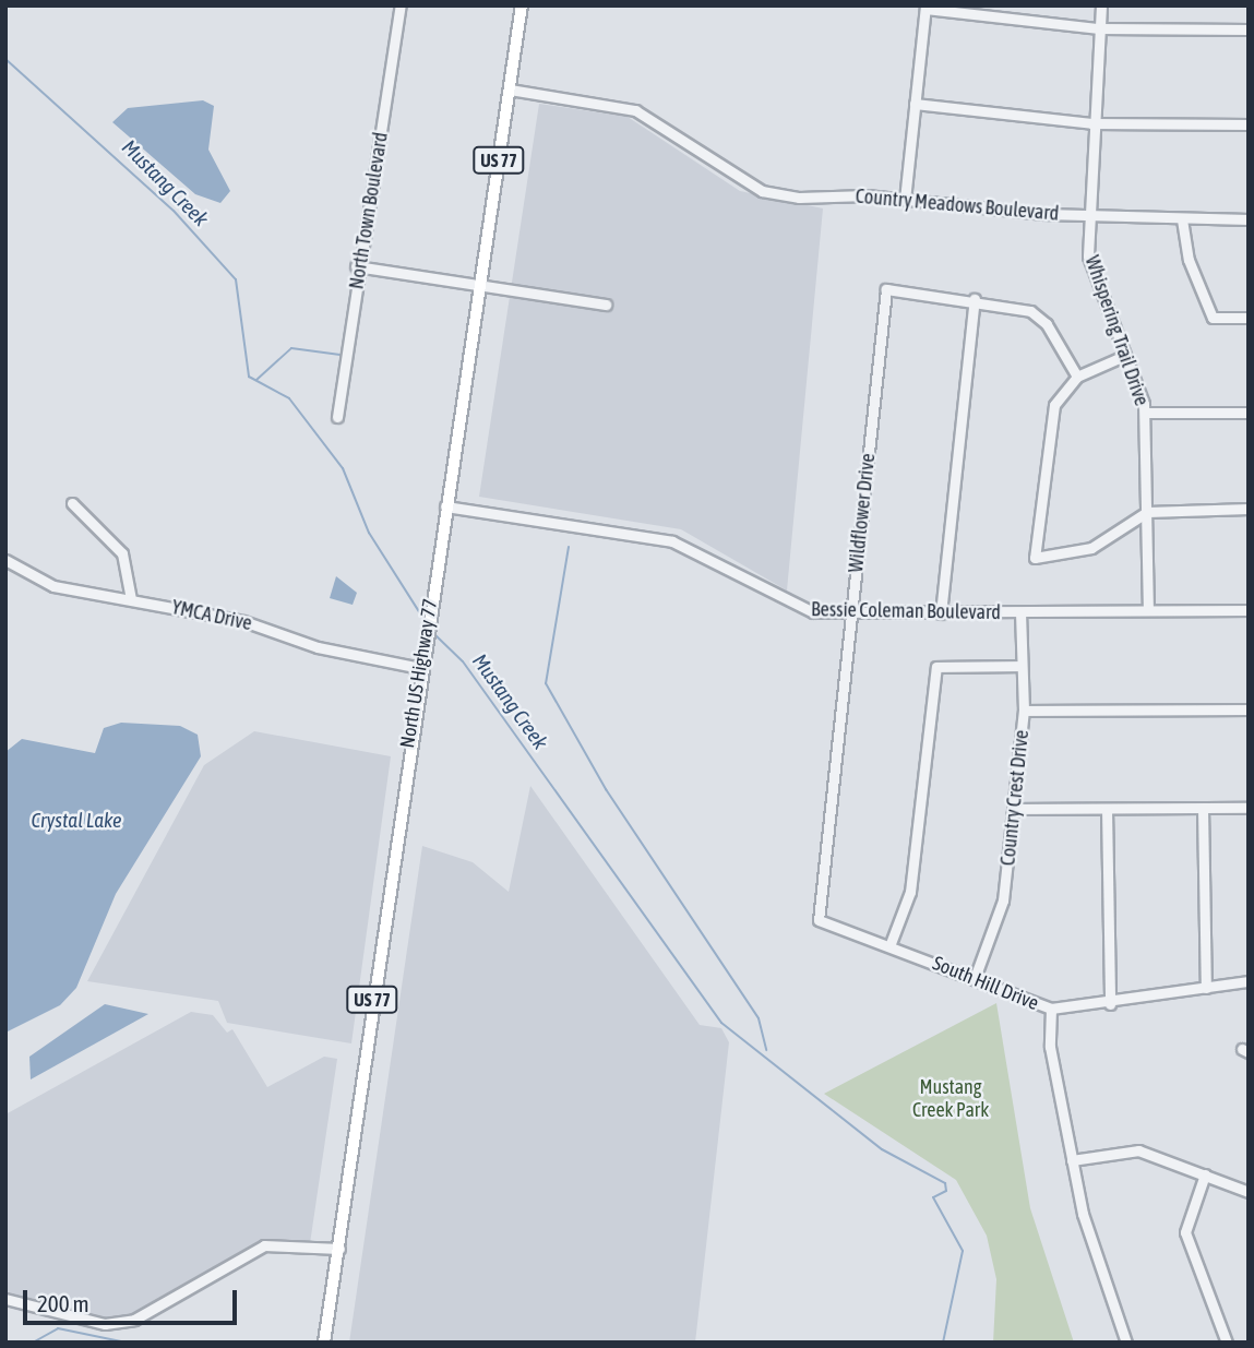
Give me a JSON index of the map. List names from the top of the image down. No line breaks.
{"streets":{"main road":["US 77","North US Highway 77"],"street":["Country Meadows Boulevard","North Town Boulevard","Whispering Trail Drive","Wildflower Drive","Bessie Coleman Boulevard","YMCA Drive","Country Crest Drive","South Hill Drive"]},"crossings":[["Country Meadows Boulevard","Whispering Trail Drive"],["Country Meadows Boulevard","North US Highway 77"],["Whispering Trail Drive","Bessie Coleman Boulevard"],["Wildflower Drive","Bessie Coleman Boulevard"],["Wildflower Drive","South Hill Drive"],["Bessie Coleman Boulevard","North US Highway 77"],["Bessie Coleman Boulevard","Country Crest Drive"],["YMCA Drive","North US Highway 77"],["Country Crest Drive","South Hill Drive"]],"water":["Mustang Creek","Crystal Lake"],"parks":["Mustang Creek Park"],"scale_bar":"200 m"}
